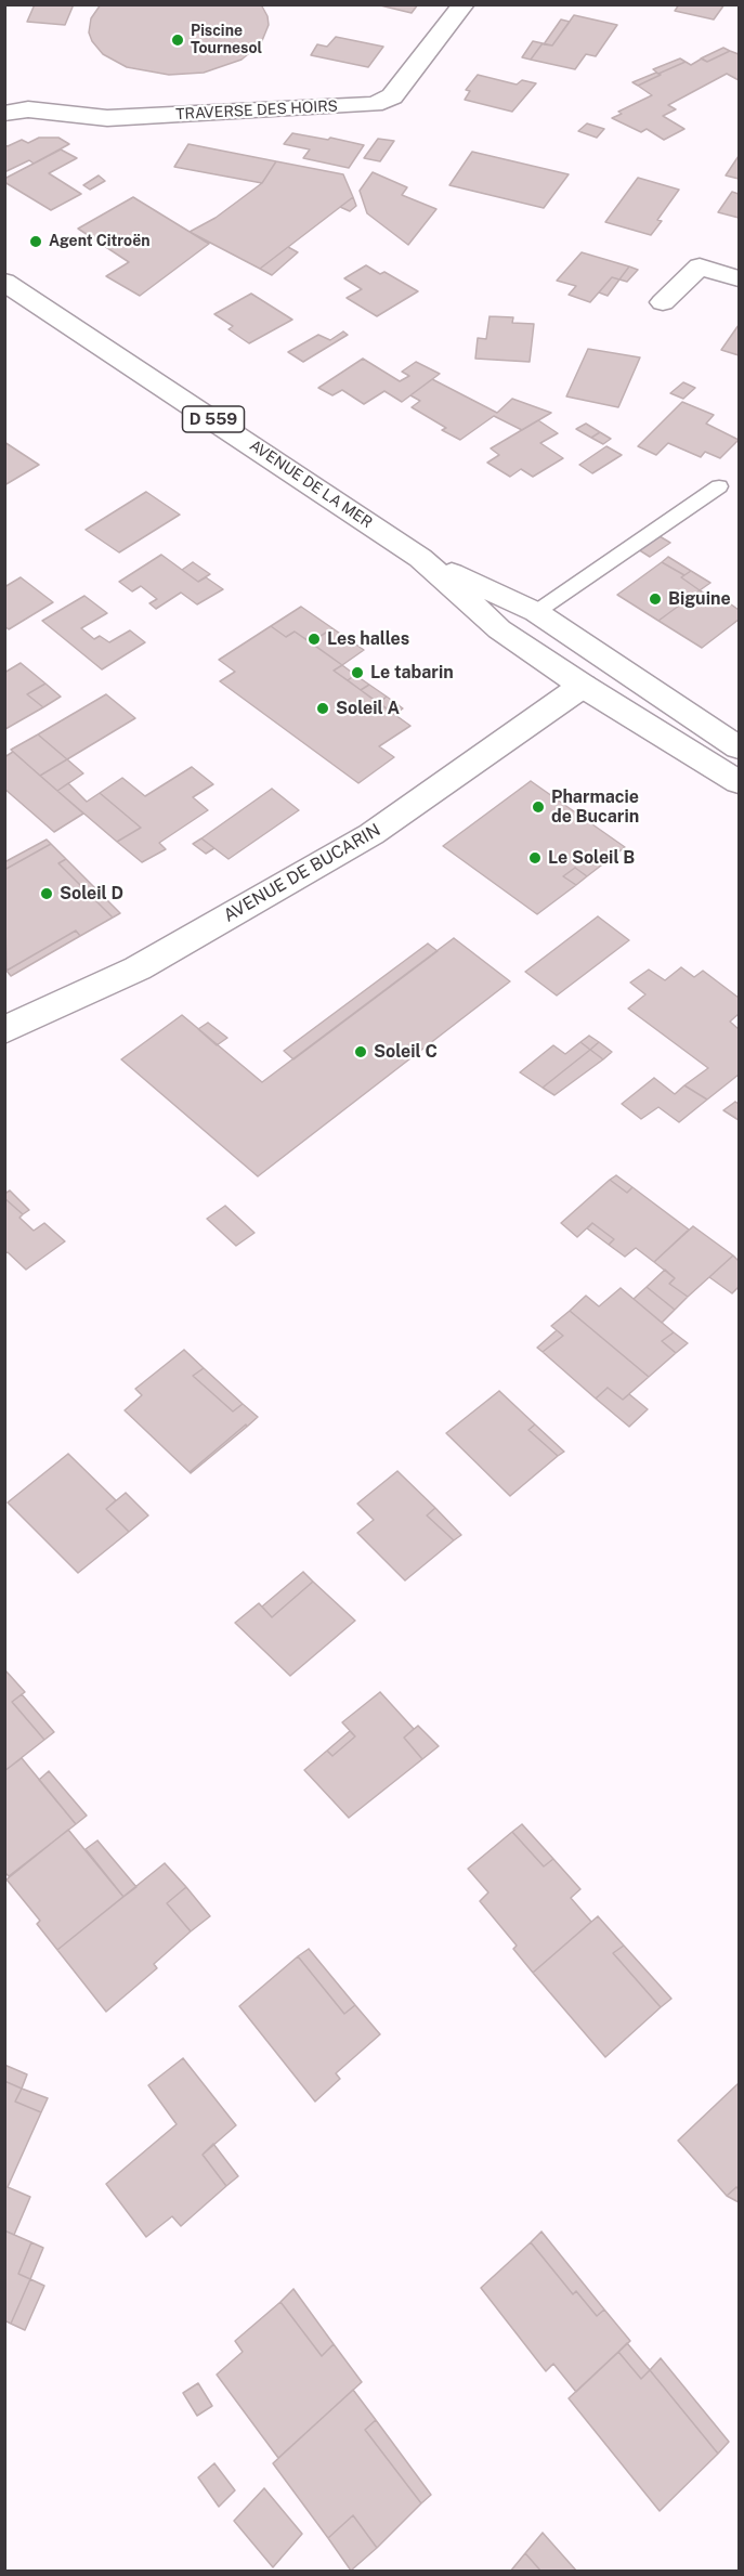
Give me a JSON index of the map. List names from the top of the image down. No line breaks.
{"streets":{"street":["TRAVERSE DES HOIRS","D 559","AVENUE DE LA MER","AVENUE DE BUCARIN"]},"crossings":[["AVENUE DE LA MER","AVENUE DE BUCARIN"]],"places":["Piscine Tournesol","Agent Citroën","Biguine","Les halles","Le tabarin","Soleil A","Pharmacie de Bucarin","Le Soleil B","Soleil D","Soleil C"]}
